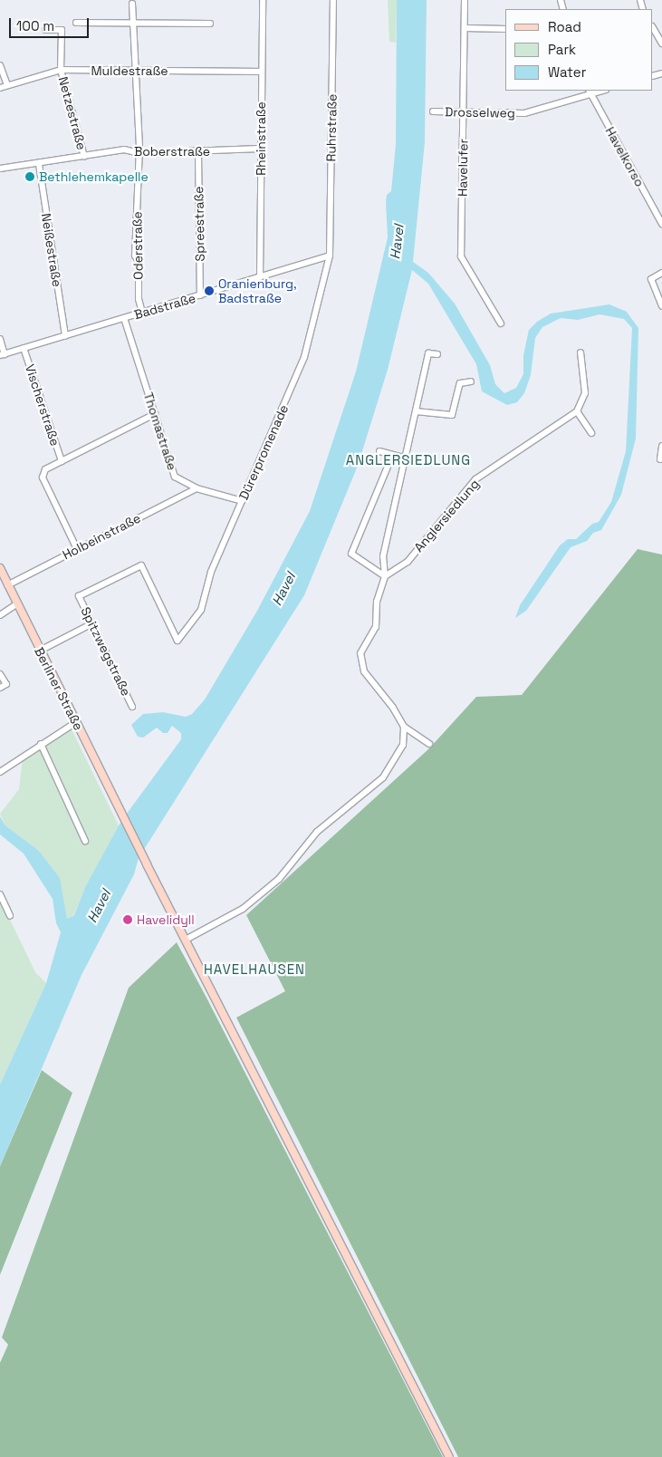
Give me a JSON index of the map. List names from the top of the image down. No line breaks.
{"streets":{"main road":["Berliner Straße"],"street":["Muldestraße","Drosselweg","Netzestraße","Ruhrstraße","Rheinstraße","Boberstraße","Havelkorso","Havelufer","Spreestraße","Oderstraße","Neißestraße","Badstraße","Vischerstraße","Thomastraße","Dürerpromenade","Anglersiedlung","Holbeinstraße","Spitzwegstraße"]},"crossings":[["Muldestraße","Netzestraße"],["Muldestraße","Rheinstraße"],["Muldestraße","Oderstraße"],["Drosselweg","Havelkorso"],["Drosselweg","Havelufer"],["Netzestraße","Boberstraße"],["Ruhrstraße","Badstraße"],["Ruhrstraße","Dürerpromenade"],["Rheinstraße","Boberstraße"],["Rheinstraße","Badstraße"],["Boberstraße","Spreestraße"],["Boberstraße","Oderstraße"],["Boberstraße","Neißestraße"],["Spreestraße","Badstraße"],["Oderstraße","Badstraße"],["Neißestraße","Badstraße"],["Badstraße","Vischerstraße"],["Badstraße","Thomastraße"],["Badstraße","Dürerpromenade"],["Thomastraße","Dürerpromenade"],["Thomastraße","Holbeinstraße"],["Dürerpromenade","Spitzwegstraße"],["Holbeinstraße","Berliner Straße"]],"districts":["ANGLERSIEDLUNG","HAVELHAUSEN"],"water":["Havel"],"places":["Bethlehemkapelle","Oranienburg, Badstraße","Havelidyll"],"legend":["Road","Park","Water"],"scale_bar":"100 m"}
